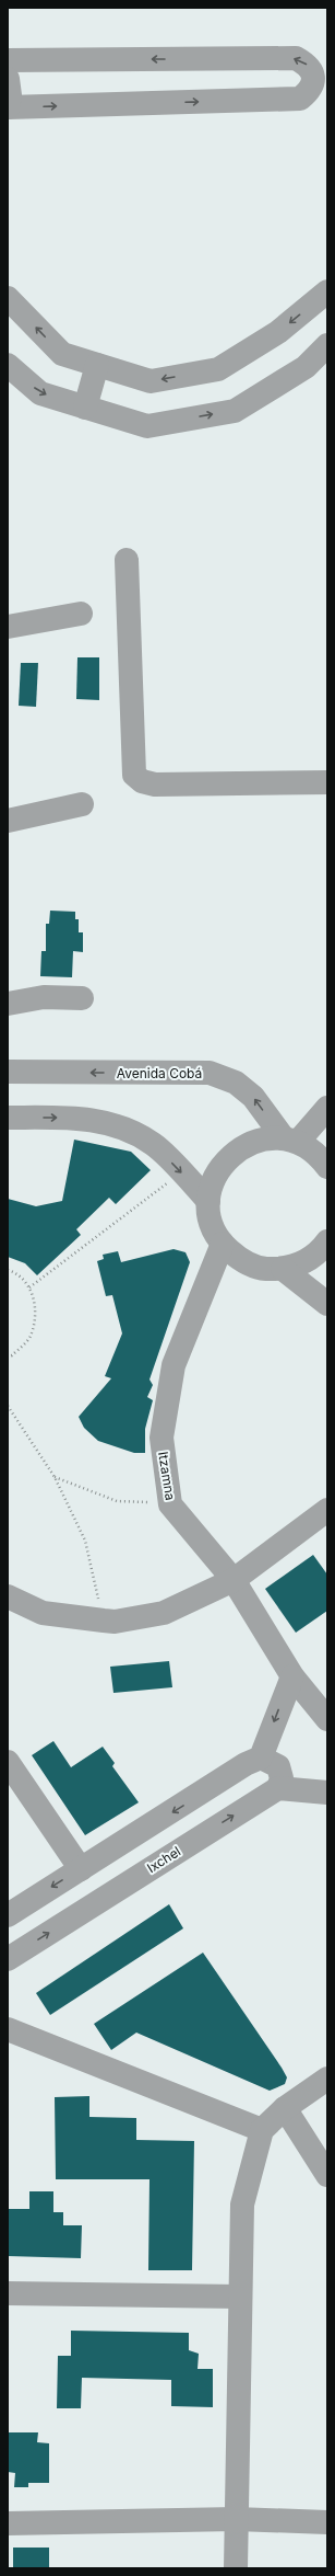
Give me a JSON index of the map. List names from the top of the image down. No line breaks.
{"streets":{"street":["Avenida Cobá","Itzamna","Ixchel"]}}
